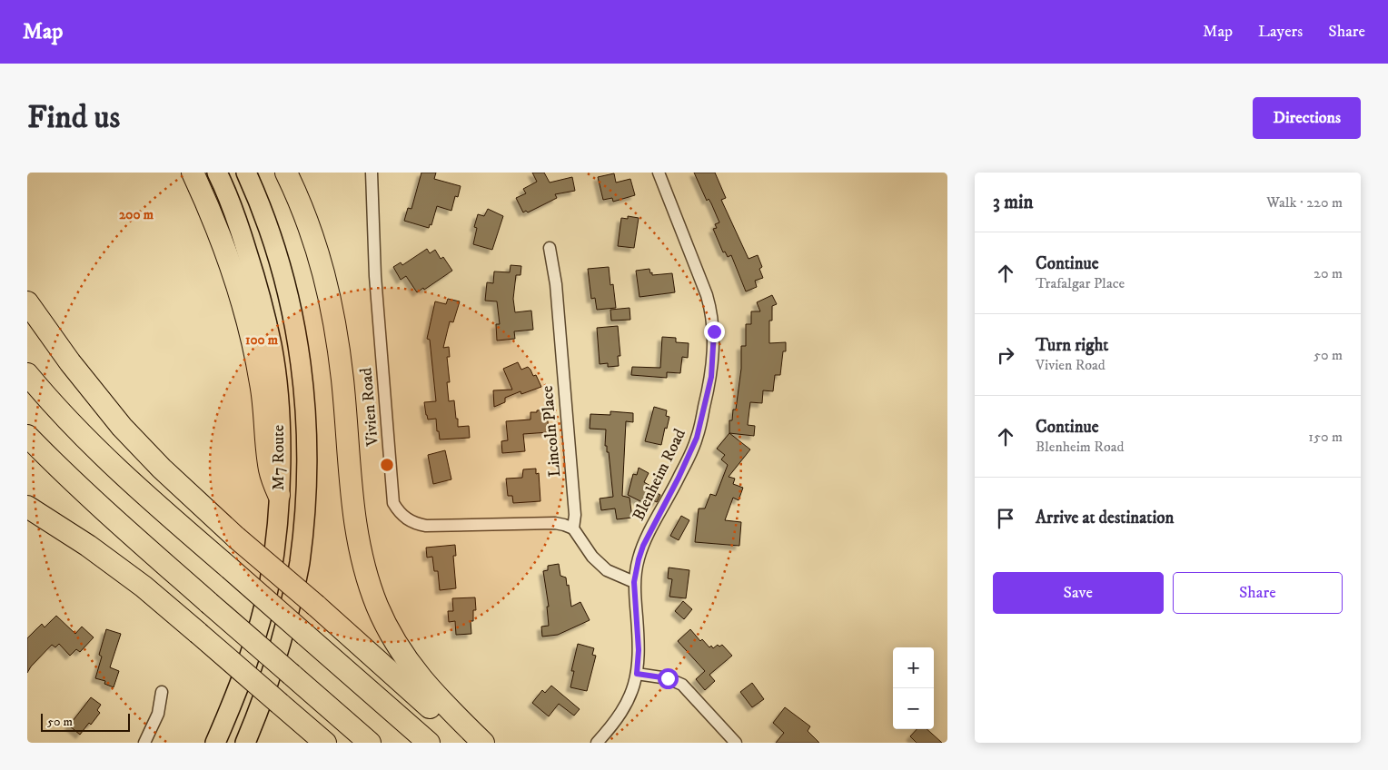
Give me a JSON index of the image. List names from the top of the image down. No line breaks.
{"streets":{"highway":["M7 Route"],"street":["Vivien Road","Lincoln Place","Blenheim Road"]},"crossings":[["Vivien Road","Lincoln Place"]],"scale_bar":"50 m","page":{"header":"Map","nav":["Map","Layers","Share"],"buttons":["Directions",["Save","Share"]],"title":"Find us","heading":["3 min","Walk · 220 m"],"list":[["Continue","Trafalgar Place","20 m"],["Turn right","Vivien Road","50 m"],["Continue","Blenheim Road","150 m"],"Arrive at destination"],"map_buttons":["+","−"],"scale":"50 m"},"rings":["200 m","100 m"]}
